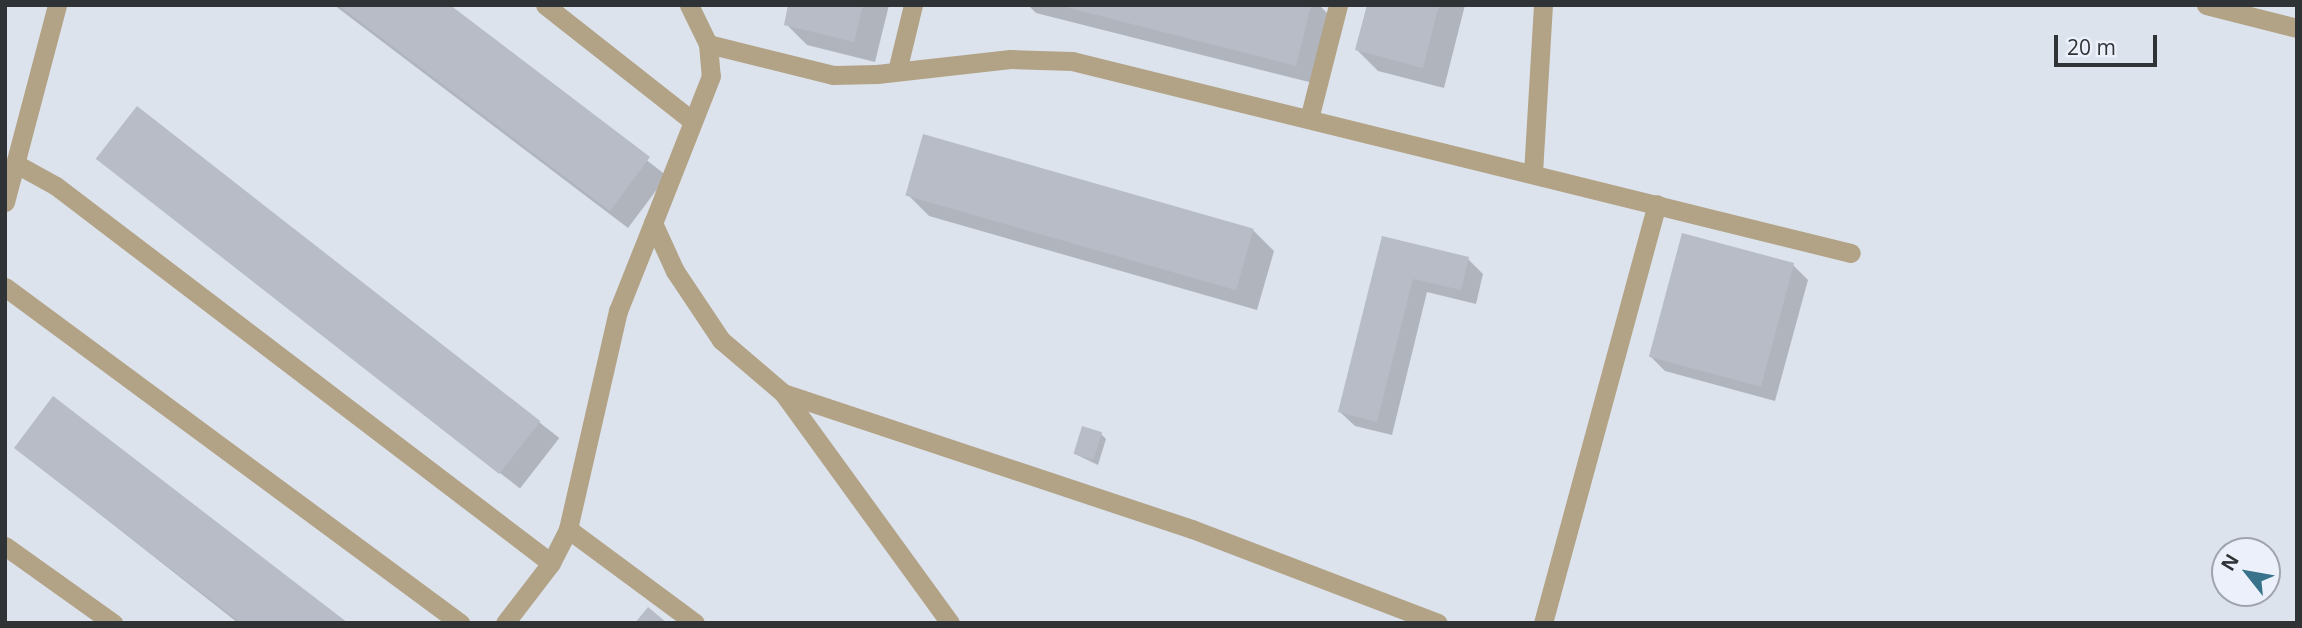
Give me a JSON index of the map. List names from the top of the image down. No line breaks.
{"scale_bar":"20 m","north":"top left"}
